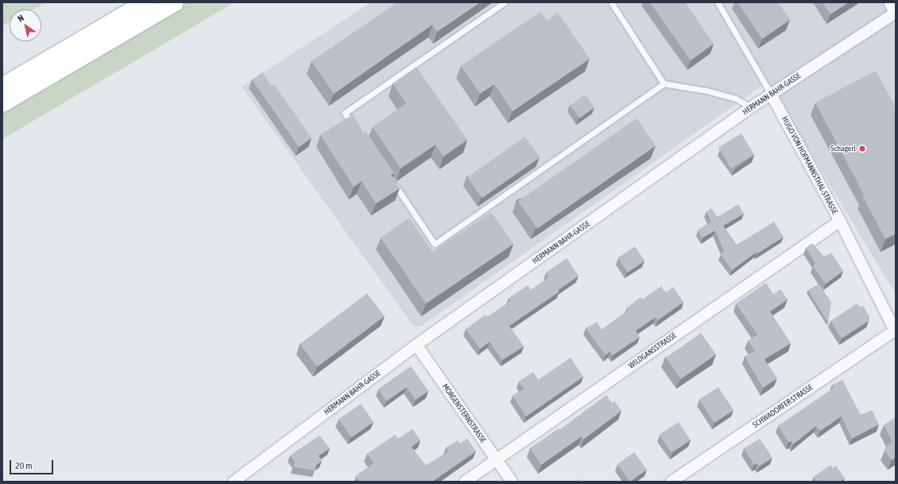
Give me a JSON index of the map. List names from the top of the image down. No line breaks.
{"streets":{"street":["HERMANN BAHR-GASSE","HUGO VON HOFMANNSTHAL-STRASSE","WILDGANSSTRASSE","SCHWADORFER STRASSE","MORGENSTERNSTRASSE"]},"crossings":[["HERMANN BAHR-GASSE","HUGO VON HOFMANNSTHAL-STRASSE"],["HERMANN BAHR-GASSE","MORGENSTERNSTRASSE"],["HUGO VON HOFMANNSTHAL-STRASSE","WILDGANSSTRASSE"],["HUGO VON HOFMANNSTHAL-STRASSE","SCHWADORFER STRASSE"],["WILDGANSSTRASSE","MORGENSTERNSTRASSE"]],"places":["Schagerl"],"scale_bar":"20 m","north":"top left"}
